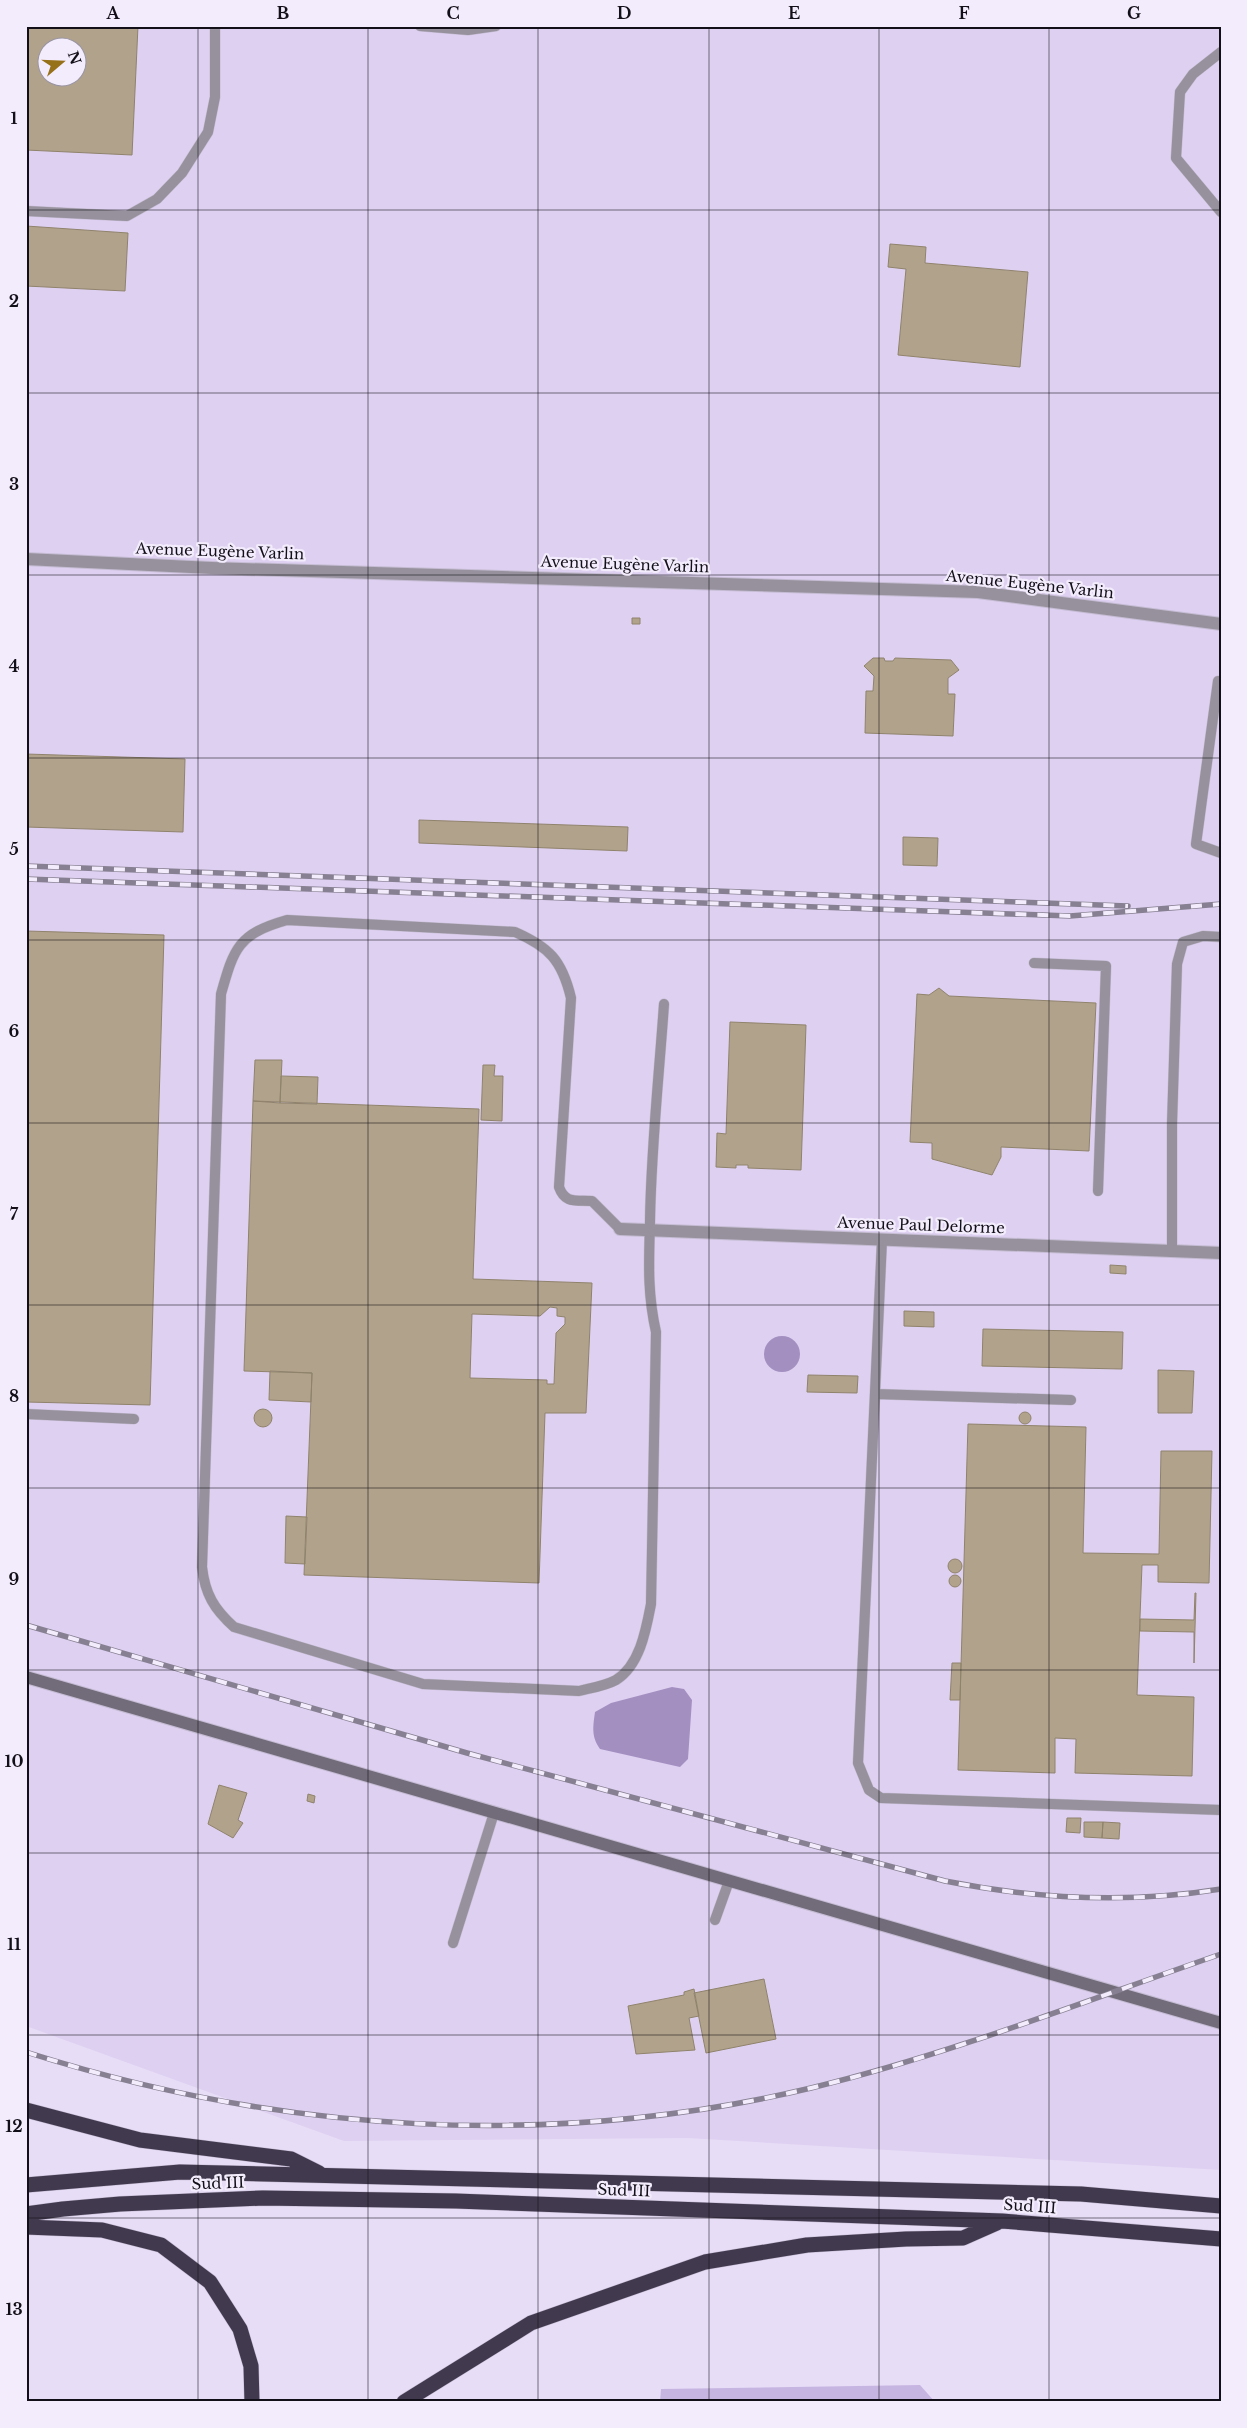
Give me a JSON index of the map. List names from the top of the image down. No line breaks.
{"streets":{"highway":["Sud III"],"street":["Avenue Eugène Varlin","Avenue Paul Delorme"]},"north":"right","grid":{"columns":["A","B","C","D","E","F","G"],"rows":["1","2","3","4","5","6","7","8","9","10","11","12","13"]}}
